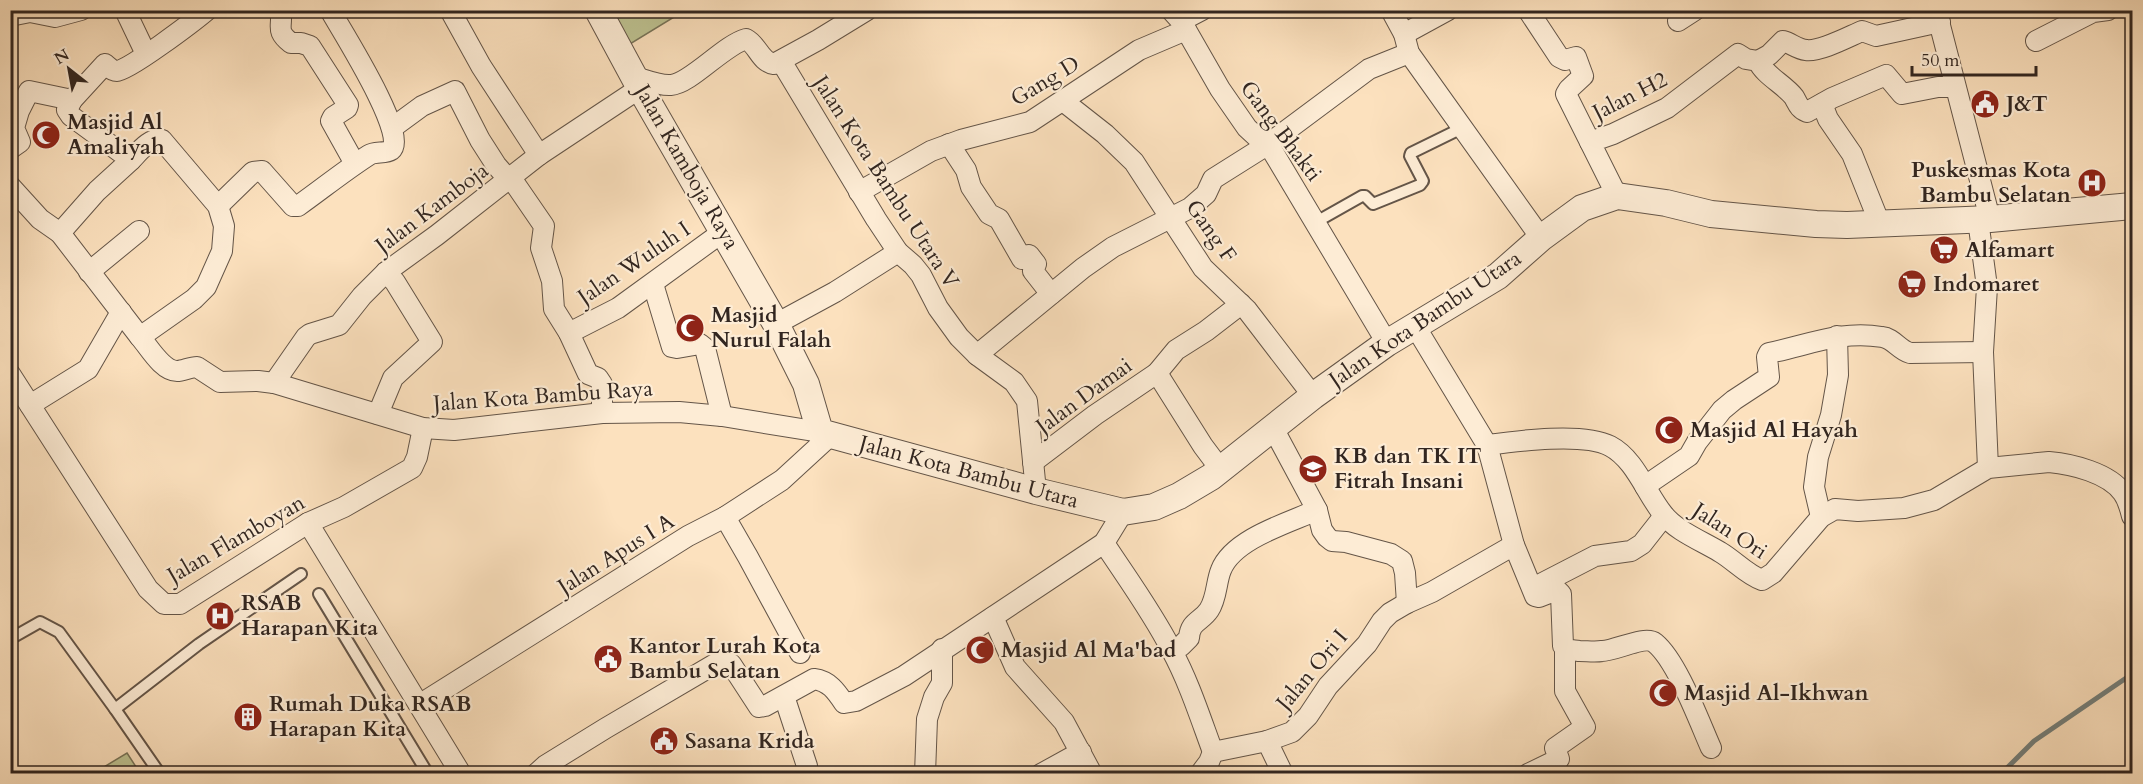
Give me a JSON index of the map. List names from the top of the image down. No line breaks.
{"streets":{"street":["Gang D","Jalan H2","Gang Bhakti","Jalan Kamboja Raya","Jalan Kota Bambu Utara V","Jalan Kamboja","Gang F","Jalan Wuluh I","Jalan Kota Bambu Utara","Jalan Kota Bambu Raya","Jalan Damai","Jalan Ori","Jalan Flamboyan","Jalan Apus I A","Jalan Ori I"]},"crossings":[["Gang D","Gang Bhakti"],["Gang D","Jalan Kota Bambu Utara V"],["Gang D","Gang F"],["Jalan H2","Jalan Kota Bambu Utara"],["Gang Bhakti","Jalan Kota Bambu Utara"],["Jalan Kamboja Raya","Jalan Kamboja"],["Jalan Kamboja Raya","Jalan Wuluh I"],["Jalan Kamboja Raya","Jalan Kota Bambu Utara"],["Jalan Kamboja Raya","Jalan Kota Bambu Raya"],["Jalan Kamboja Raya","Jalan Apus I A"],["Jalan Kota Bambu Utara V","Jalan Kota Bambu Utara"],["Jalan Kota Bambu Utara V","Jalan Damai"],["Jalan Kamboja","Jalan Wuluh I"],["Jalan Kamboja","Jalan Kota Bambu Raya"],["Gang F","Jalan Kota Bambu Utara"],["Jalan Wuluh I","Jalan Kota Bambu Raya"],["Jalan Kota Bambu Utara","Jalan Kota Bambu Raya"],["Jalan Kota Bambu Utara","Jalan Damai"],["Jalan Kota Bambu Utara","Jalan Apus I A"],["Jalan Kota Bambu Raya","Jalan Flamboyan"],["Jalan Kota Bambu Raya","Jalan Apus I A"]],"places":{"public building":["J&T","Kantor Lurah Kota Bambu Selatan","Sasana Krida"],"mosque":["Masjid Al Amaliyah","Masjid Nurul Falah","Masjid Al Hayah","Masjid Al Ma'bad","Masjid Al-Ikhwan"],"hospital":["Puskesmas Kota Bambu Selatan","RSAB Harapan Kita"],"supermarket":["Alfamart","Indomaret"],"school or university":["KB dan TK IT Fitrah Insani"],"building":["Rumah Duka RSAB Harapan Kita"]},"scale_bar":"50 m","north":"top left"}
